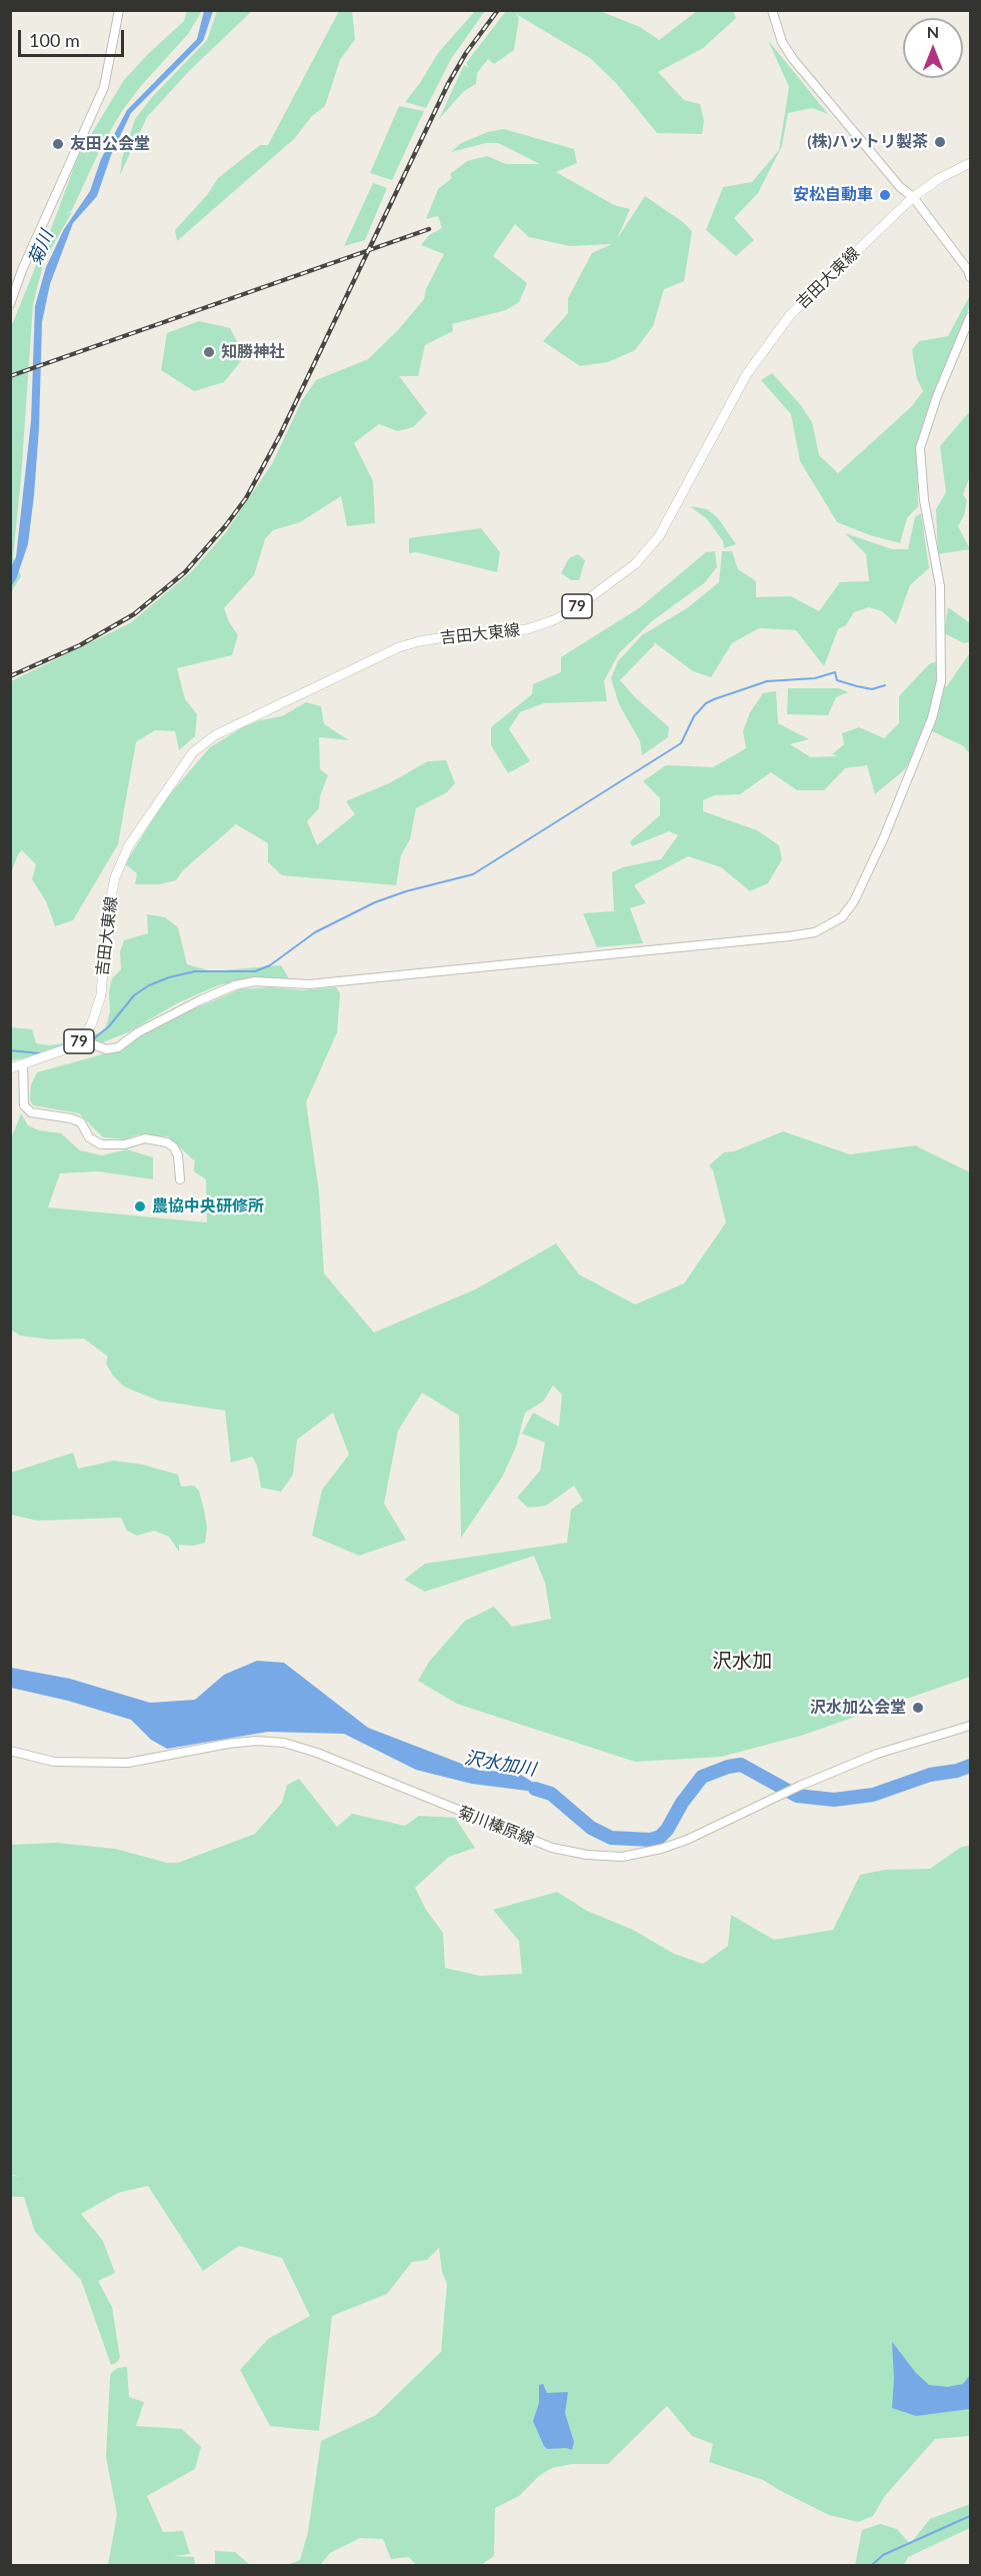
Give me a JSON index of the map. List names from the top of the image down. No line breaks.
{"streets":{"main road":["吉田大東線","79"],"street":["菊川榛原線"]},"crossings":[["吉田大東線","79"]],"districts":["沢水加"],"water":["菊川","沢水加川"],"places":["(株)ハットリ製茶","友田公会堂","安松自動車","知勝神社","農協中央研修所","沢水加公会堂"],"scale_bar":"100 m","north":"top"}
